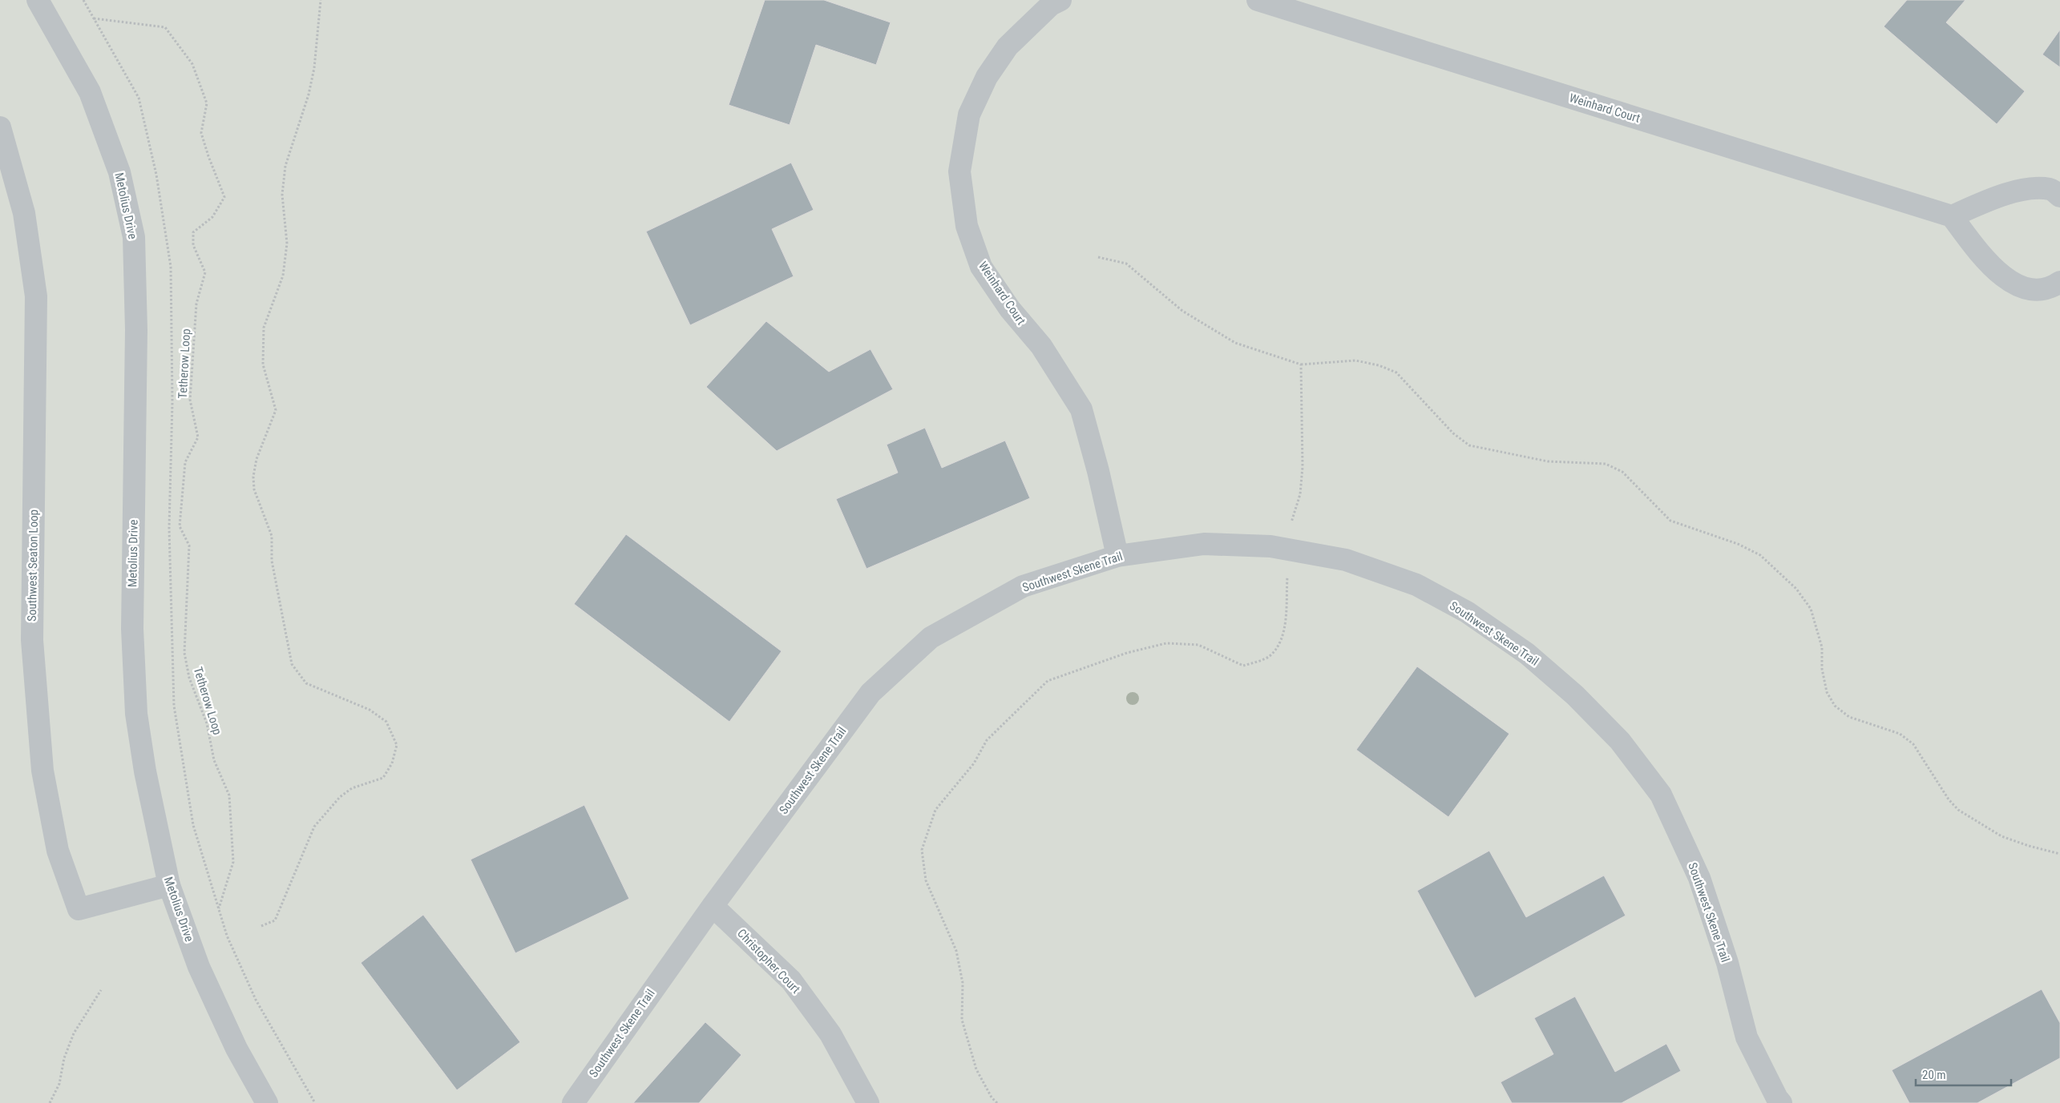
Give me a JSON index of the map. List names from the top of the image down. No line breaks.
{"streets":{"street":["Weinhard Court","Metolius Drive","Southwest Seaton Loop","Southwest Skene Trail","Christopher Court"],"path":["Tetherow Loop"]},"crossings":[["Weinhard Court","Southwest Skene Trail"],["Metolius Drive","Southwest Seaton Loop"],["Southwest Skene Trail","Christopher Court"]],"scale_bar":"20 m"}
